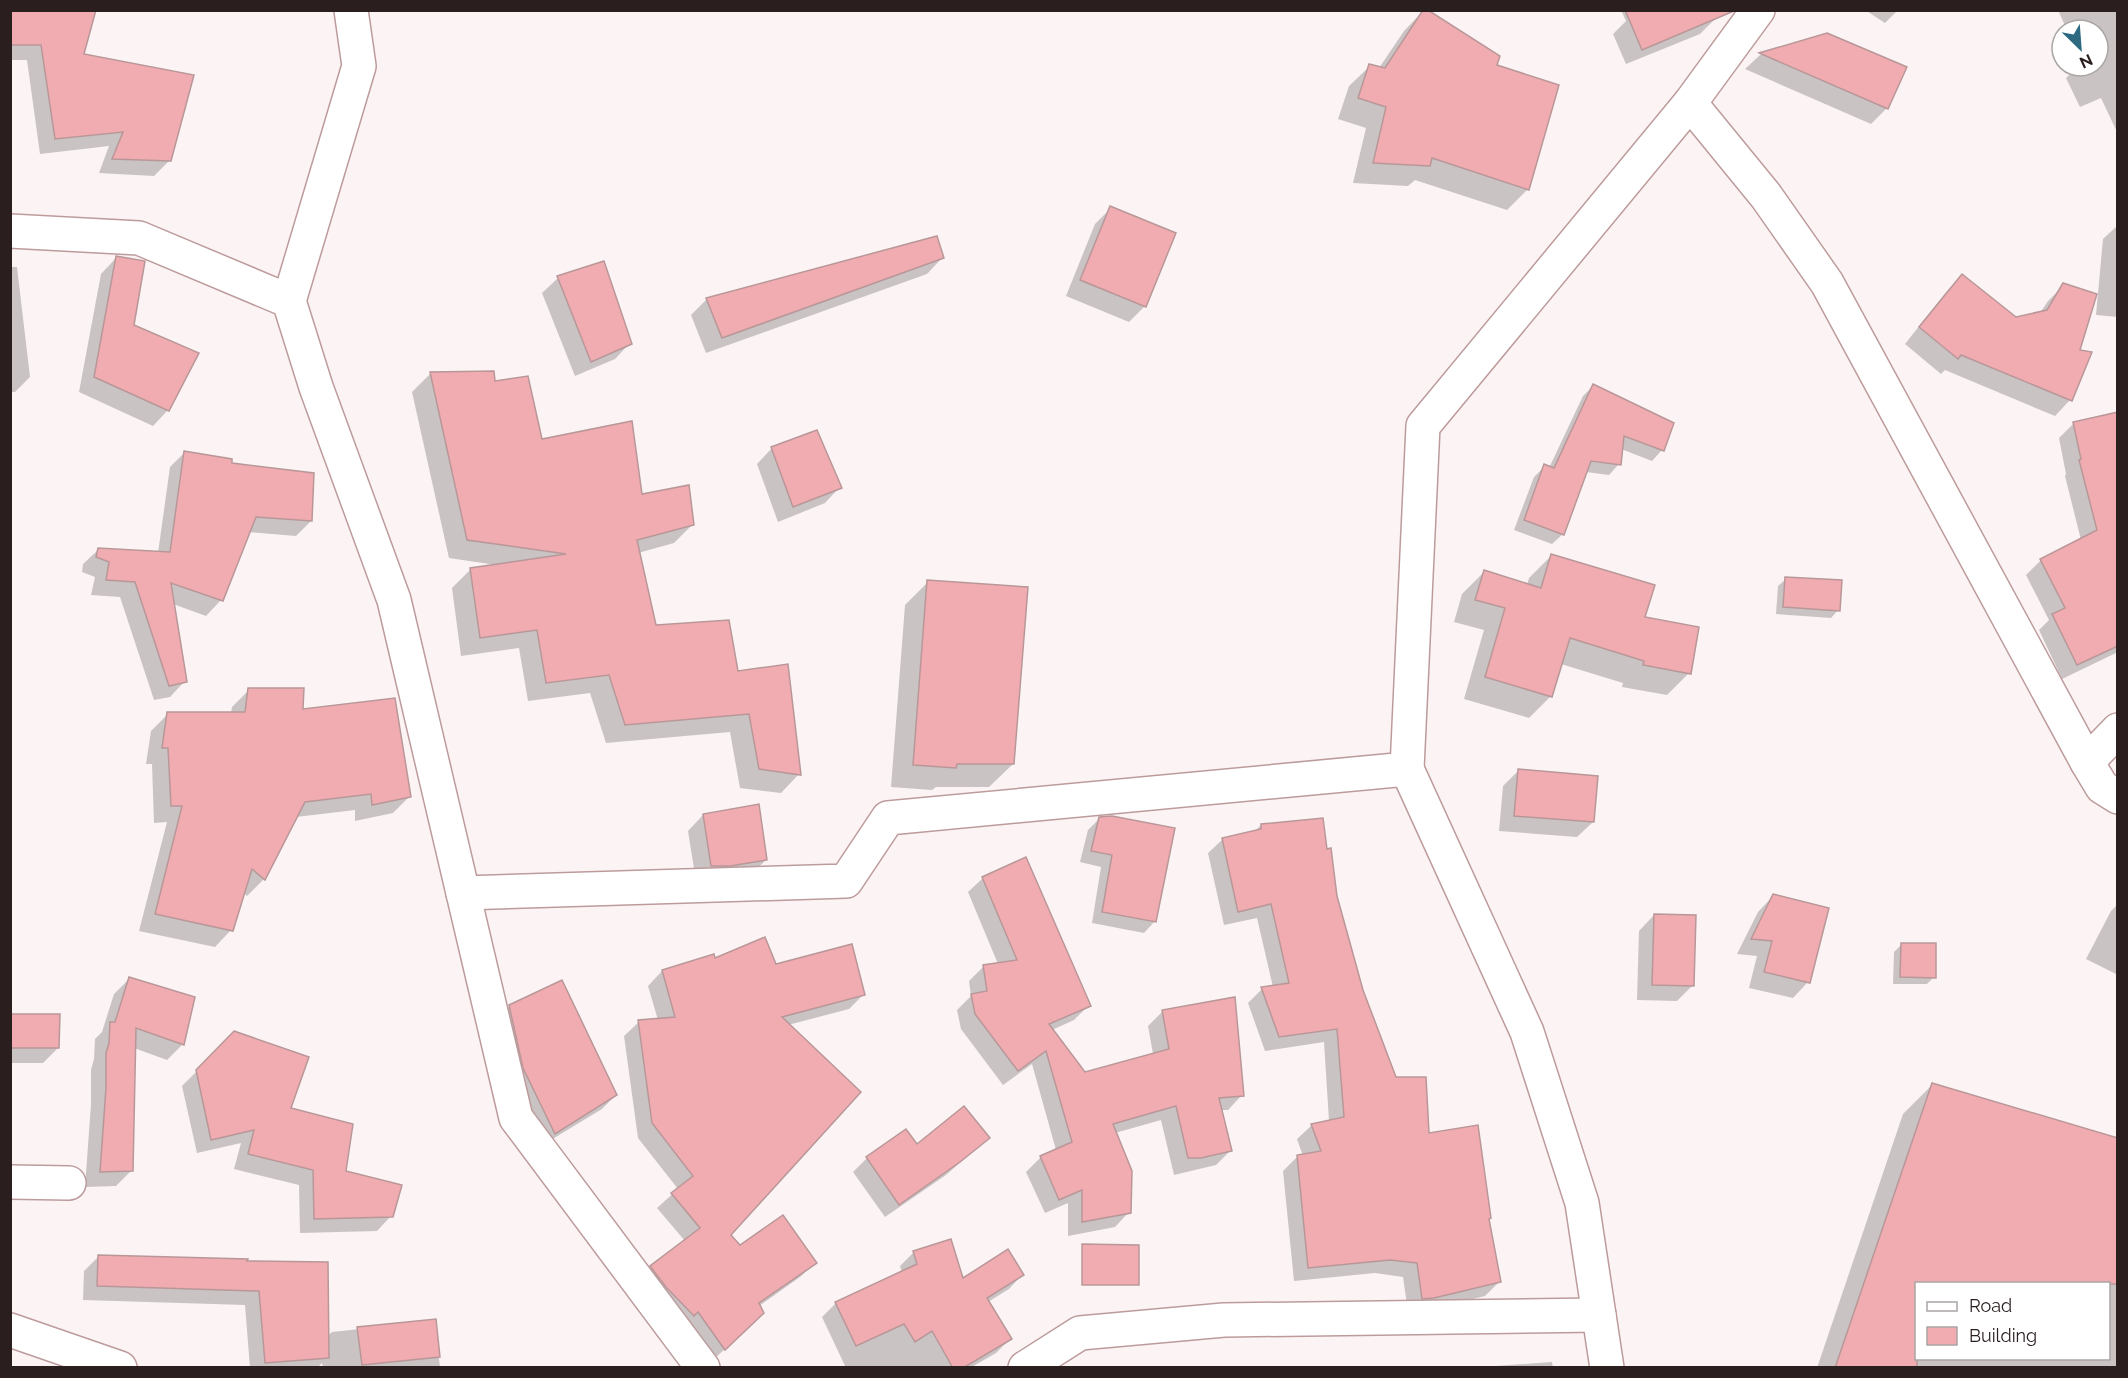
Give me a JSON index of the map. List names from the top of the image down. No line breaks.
{"legend":["Road","Building"],"north":"bottom right"}
